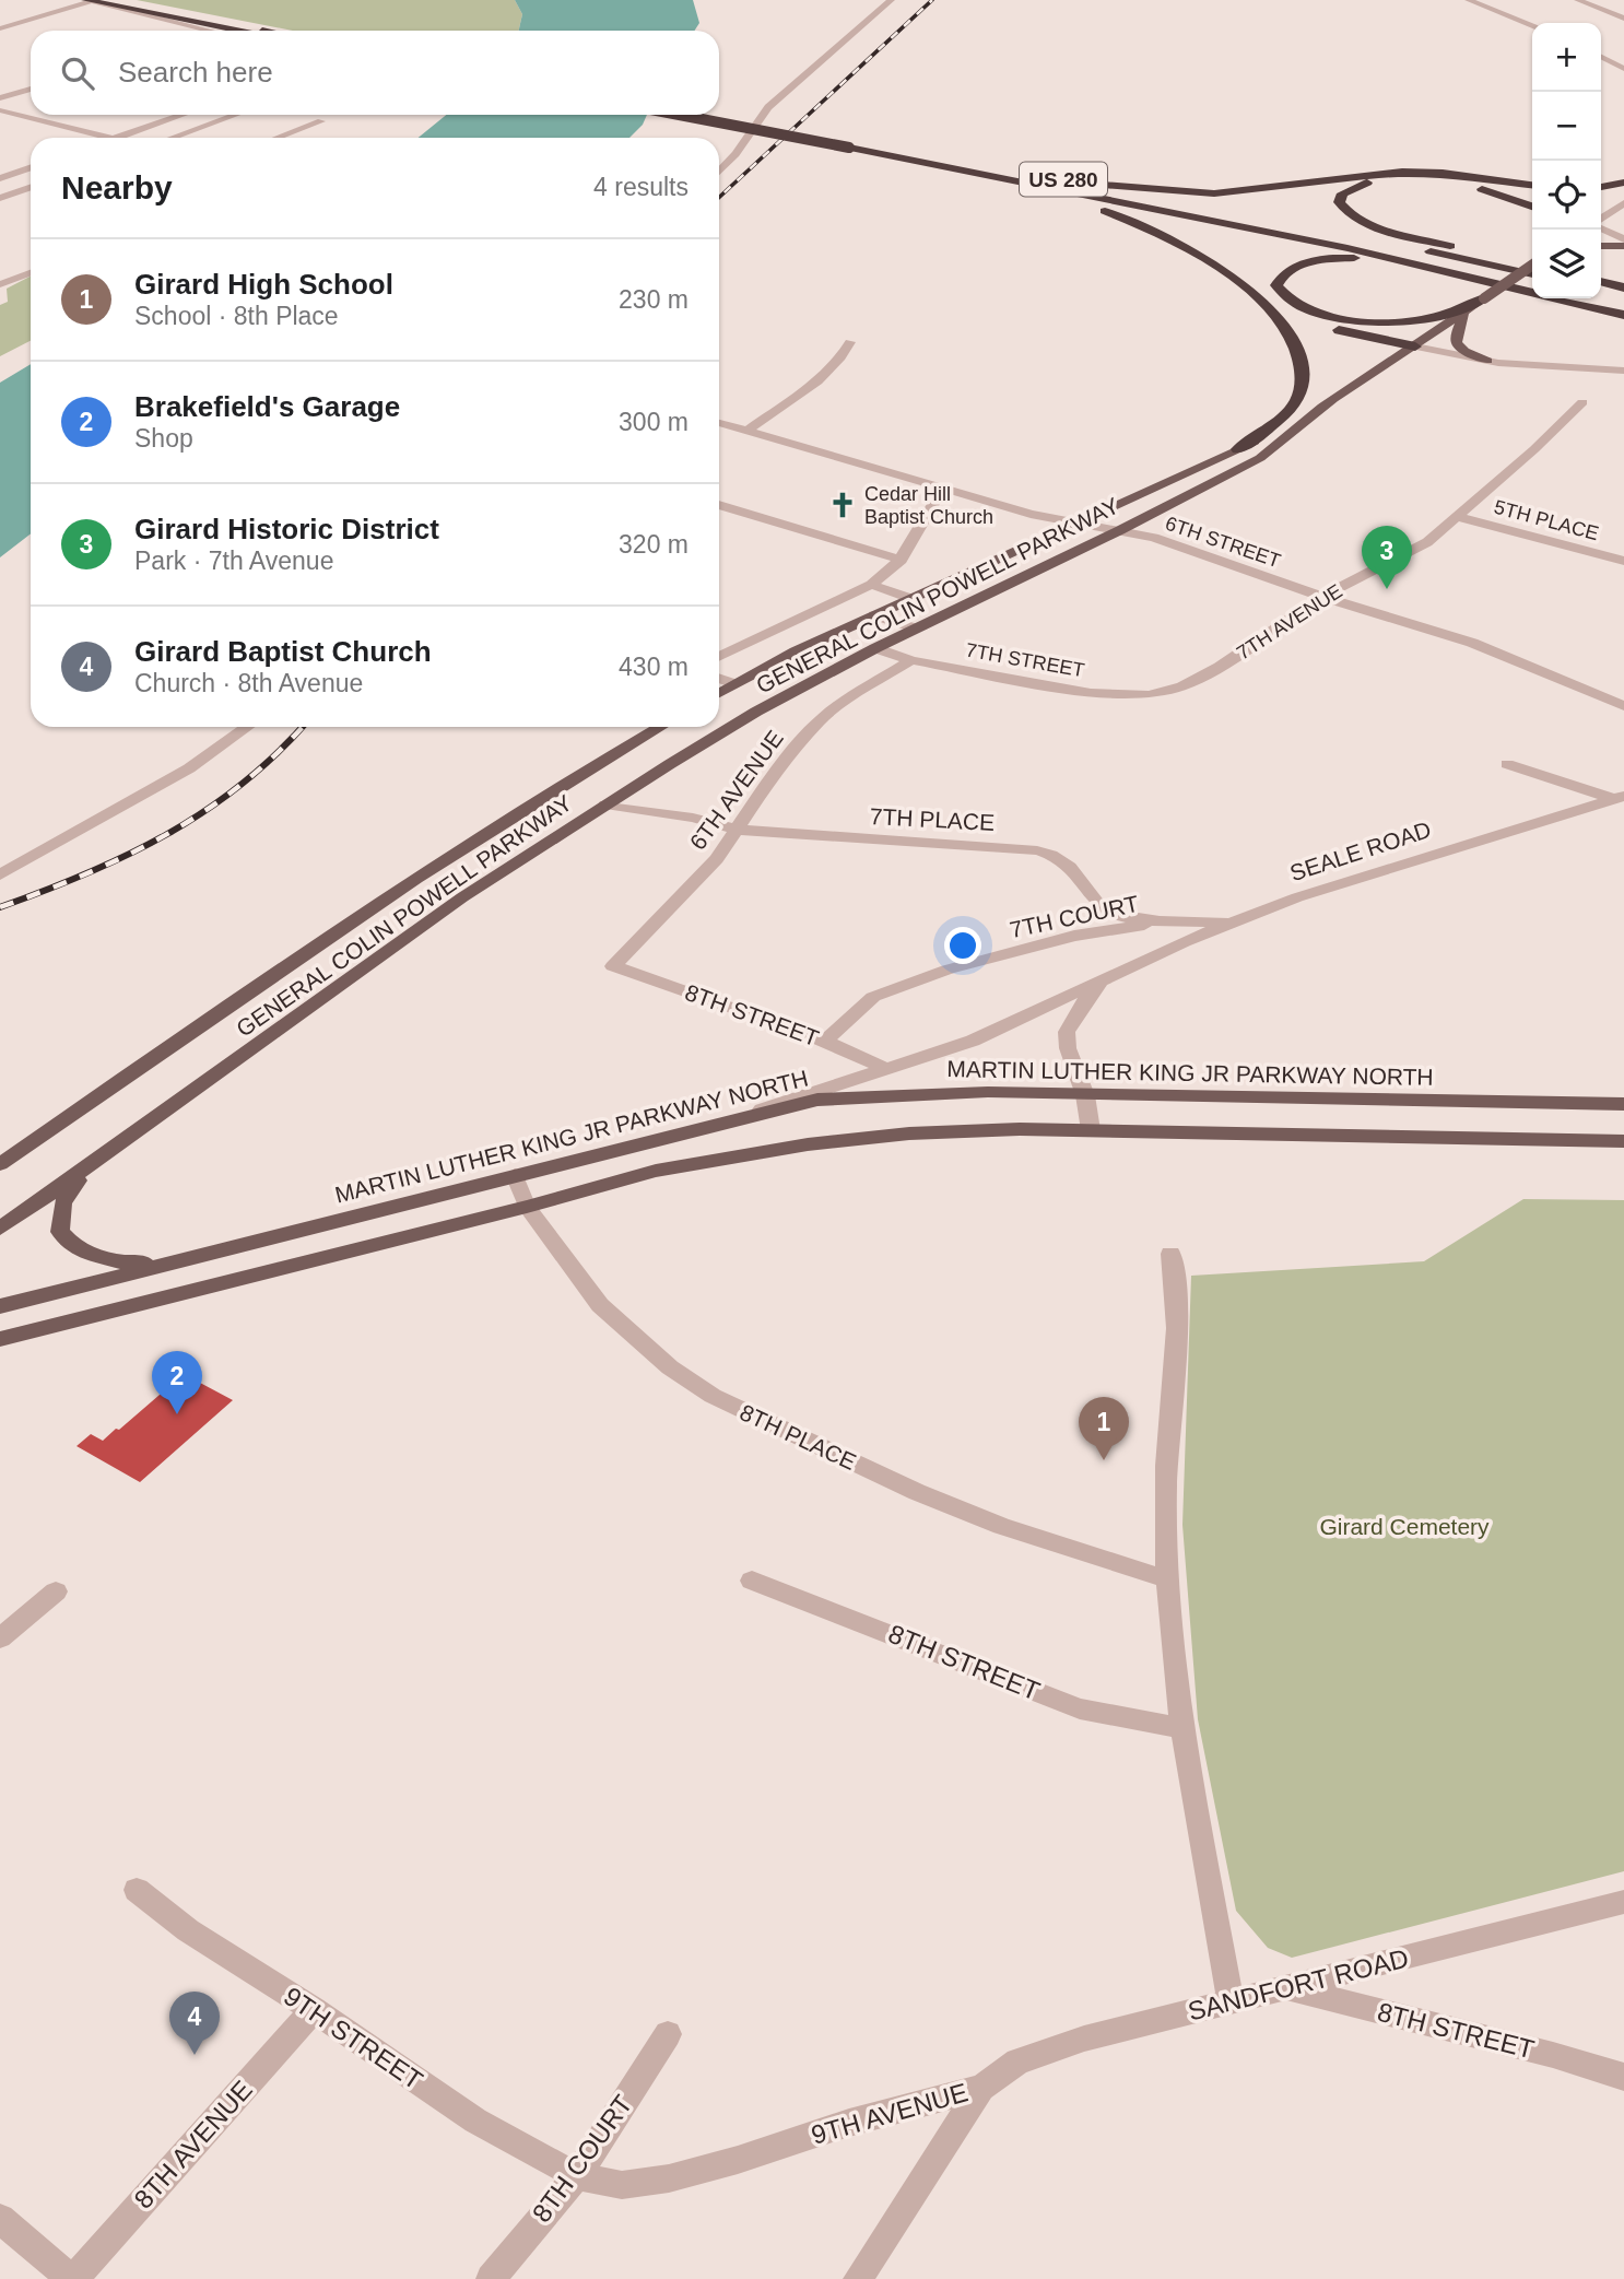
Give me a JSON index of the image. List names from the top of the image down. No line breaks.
{"streets":{"highway":["US 280"],"main road":["GENERAL COLIN POWELL PARKWAY","MARTIN LUTHER KING JR PARKWAY NORTH"],"street":["5TH PLACE","6TH STREET","7TH AVENUE","7TH STREET","6TH AVENUE","7TH PLACE","SEALE ROAD","7TH COURT","8TH STREET","8TH PLACE","SANDFORT ROAD","9TH STREET","9TH AVENUE","8TH AVENUE","8TH COURT"]},"crossings":[["5TH PLACE","7TH AVENUE"],["6TH STREET","GENERAL COLIN POWELL PARKWAY"],["6TH STREET","7TH AVENUE"],["GENERAL COLIN POWELL PARKWAY","7TH STREET"],["GENERAL COLIN POWELL PARKWAY","7TH PLACE"],["7TH AVENUE","7TH STREET"],["7TH STREET","6TH AVENUE"],["6TH AVENUE","7TH PLACE"],["6TH AVENUE","8TH STREET"],["7TH PLACE","SEALE ROAD"],["7TH PLACE","7TH COURT"],["SEALE ROAD","8TH STREET"],["SEALE ROAD","MARTIN LUTHER KING JR PARKWAY NORTH"],["7TH COURT","8TH STREET"],["8TH STREET","SANDFORT ROAD"],["MARTIN LUTHER KING JR PARKWAY NORTH","8TH PLACE"],["SANDFORT ROAD","9TH AVENUE"],["9TH STREET","9TH AVENUE"],["9TH STREET","8TH AVENUE"],["9TH STREET","8TH COURT"],["9TH AVENUE","8TH COURT"]],"parks":["Girard Cemetery"],"places":{"church":["Cedar Hill Baptist Church"]},"page":{"map_buttons":["+","−"],"search":"Search here","heading":["Nearby","4 results"],"list":[{"mark":"1","name":"Girard High School","note":"School · 8th Place","value":"230 m"},{"mark":"2","name":"Brakefield's Garage","note":"Shop","value":"300 m"},{"mark":"3","name":"Girard Historic District","note":"Park · 7th Avenue","value":"320 m"},{"mark":"4","name":"Girard Baptist Church","note":"Church · 8th Avenue","value":"430 m"}],"pins":["3","2","1","4"]}}
